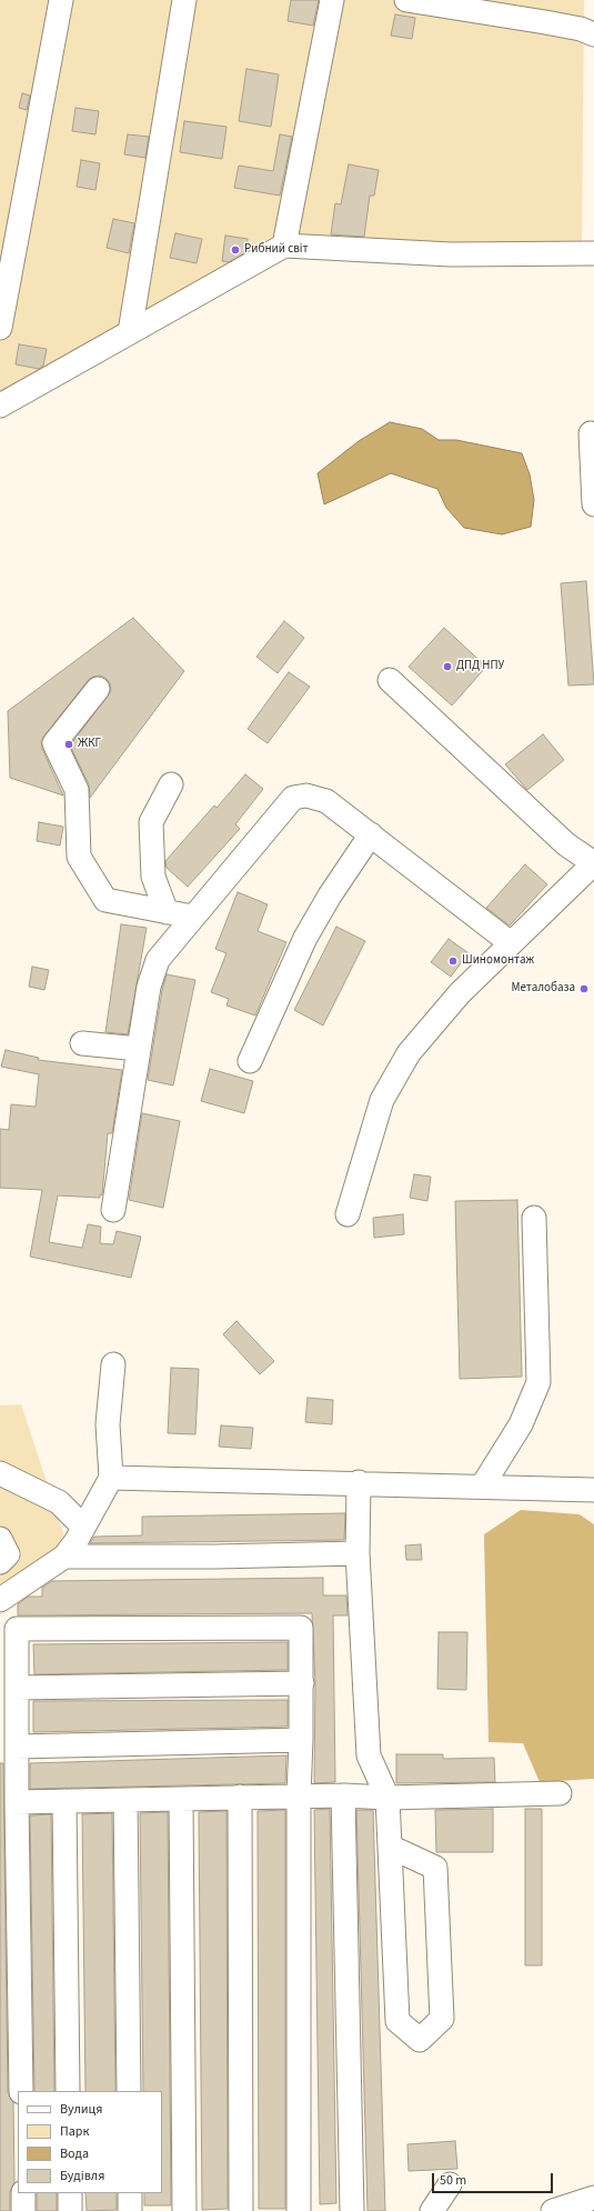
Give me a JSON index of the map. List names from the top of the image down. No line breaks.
{"places":["Рибний світ","ДПД НПУ","ЖКГ","Шиномонтаж","Металобаза"],"legend":["Вулиця","Парк","Вода","Будівля"],"scale_bar":"50 m"}
